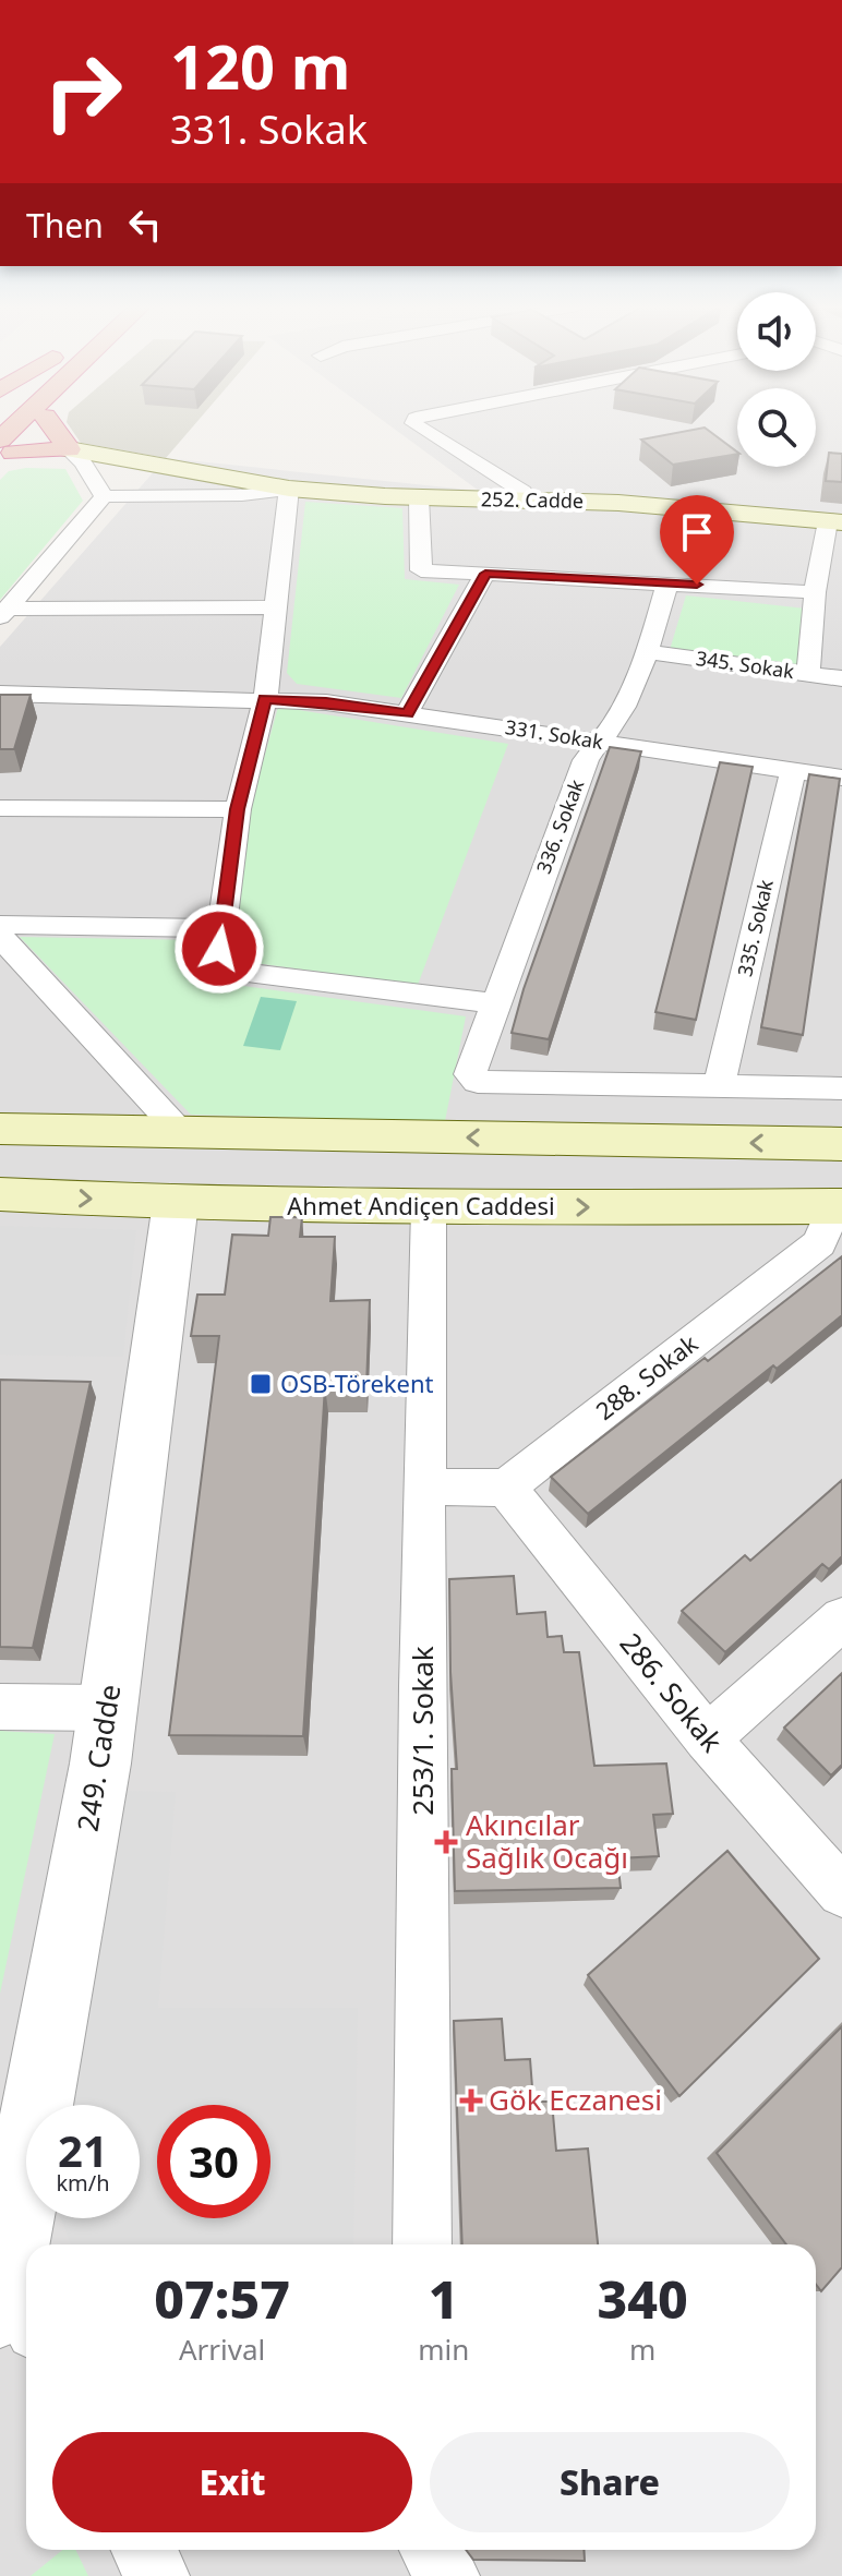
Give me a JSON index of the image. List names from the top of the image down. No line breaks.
{"streets":{"main road":["252. Cadde","Ahmet Andiçen Caddesi"],"street":["345. Sokak","331. Sokak","336. Sokak","335. Sokak","288. Sokak","286. Sokak","253/1. Sokak","249. Cadde"]},"crossings":[["345. Sokak","336. Sokak"],["331. Sokak","336. Sokak"],["331. Sokak","335. Sokak"],["336. Sokak","335. Sokak"],["Ahmet Andiçen Caddesi","288. Sokak"],["Ahmet Andiçen Caddesi","253/1. Sokak"],["Ahmet Andiçen Caddesi","249. Cadde"],["288. Sokak","286. Sokak"]],"places":{"transit":["OSB-Törekent"],"health":["Akıncılar Sağlık Ocağı","Gök Eczanesi"]},"page":{"turn":["120 m","331. Sokak"],"then":"Then","speed":"21 km/h","limit":"30","eta":["07:57","Arrival","1","min","340","m"],"buttons":["Exit","Share"]}}
